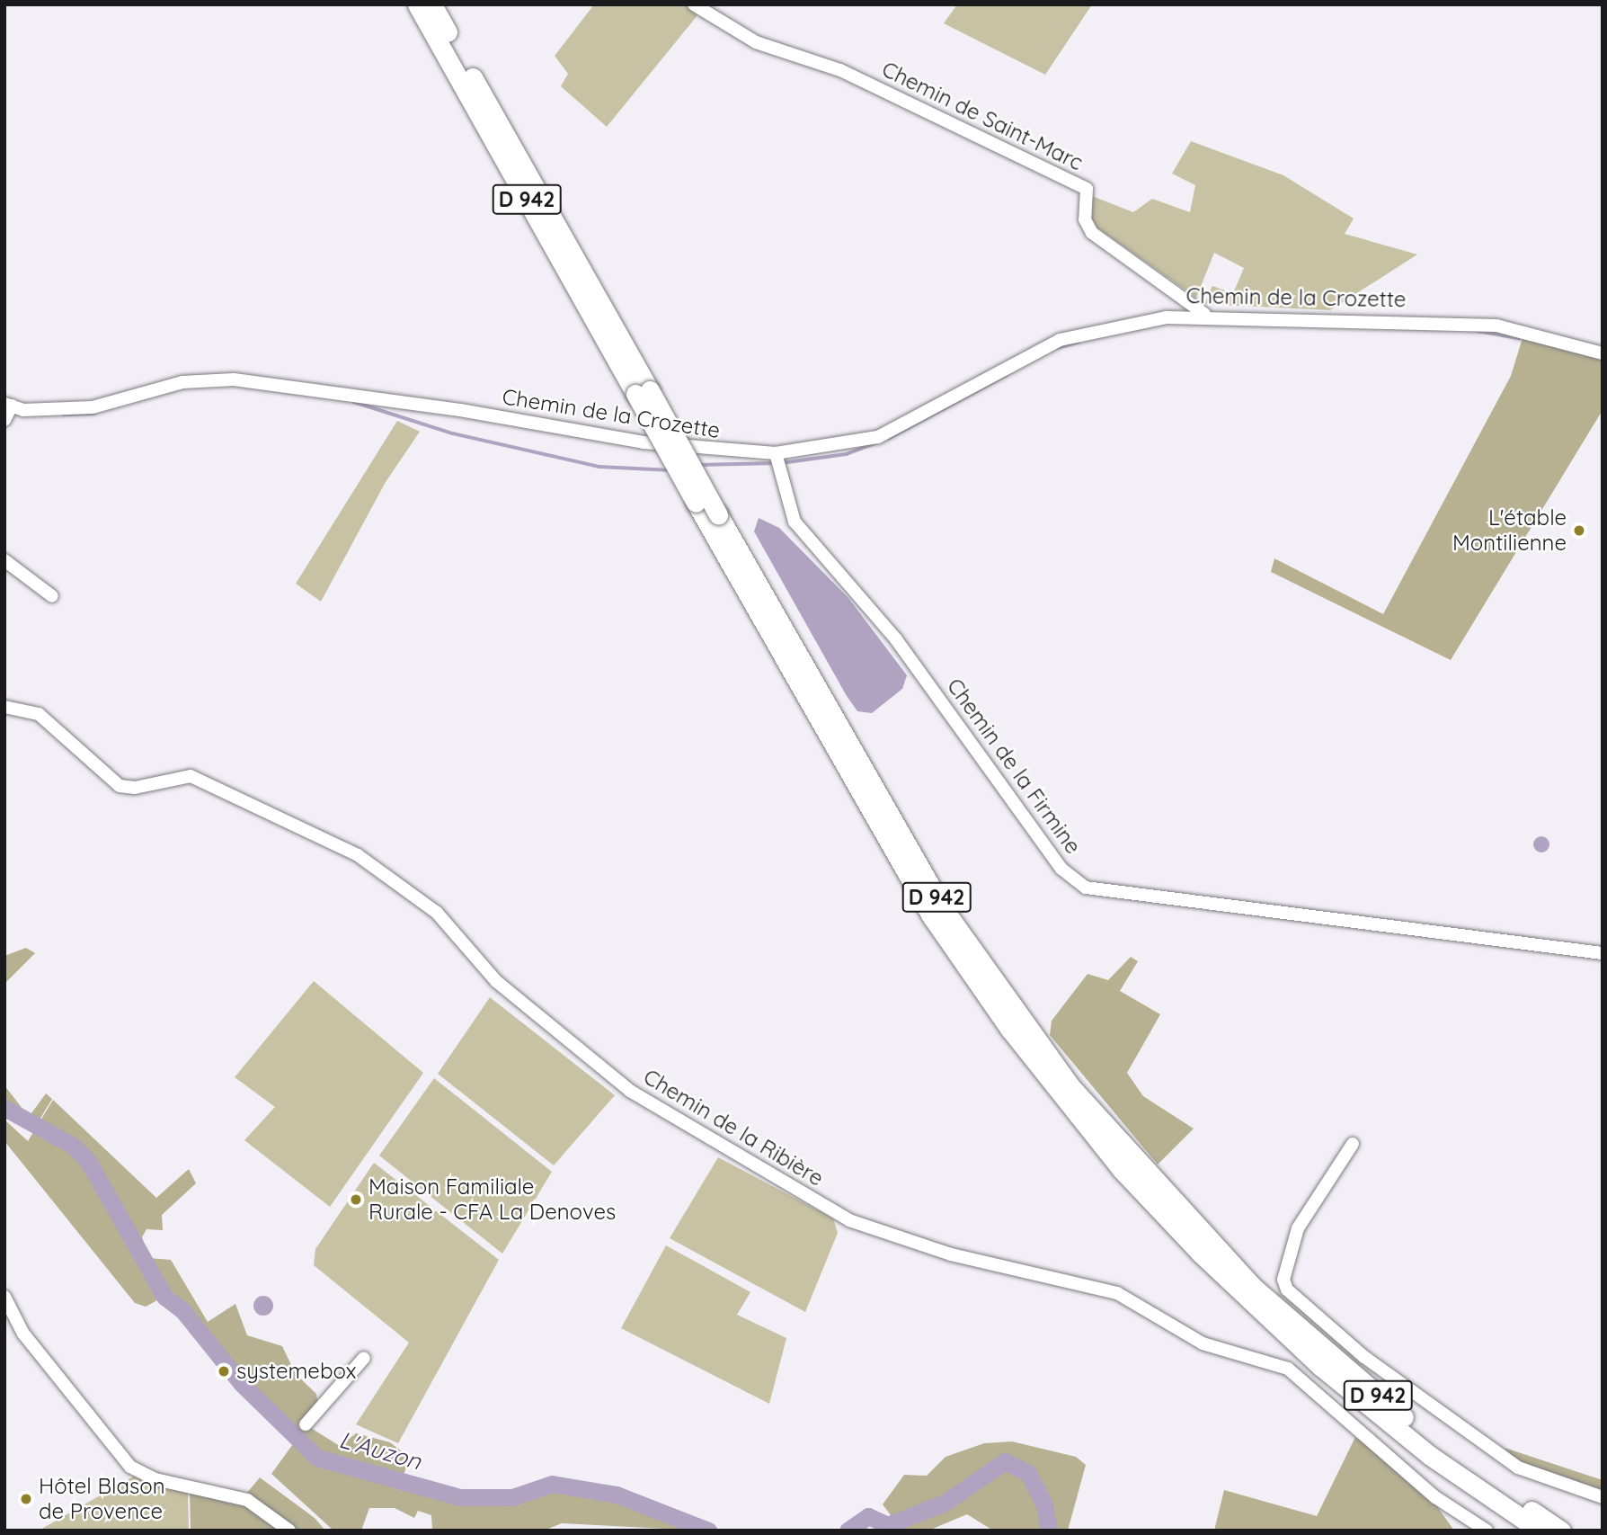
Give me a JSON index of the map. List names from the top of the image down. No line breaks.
{"streets":{"highway":["D 942"],"street":["Chemin de Saint-Marc","Chemin de la Crozette","Chemin de la Firmine","Chemin de la Ribière"]},"crossings":[["Chemin de Saint-Marc","Chemin de la Crozette"],["Chemin de la Crozette","Chemin de la Firmine"]],"water":["L'Auzon"],"places":["L'étable Montilienne","Maison Familiale Rurale - CFA La Denoves","systemebox","Hôtel Blason de Provence"]}
